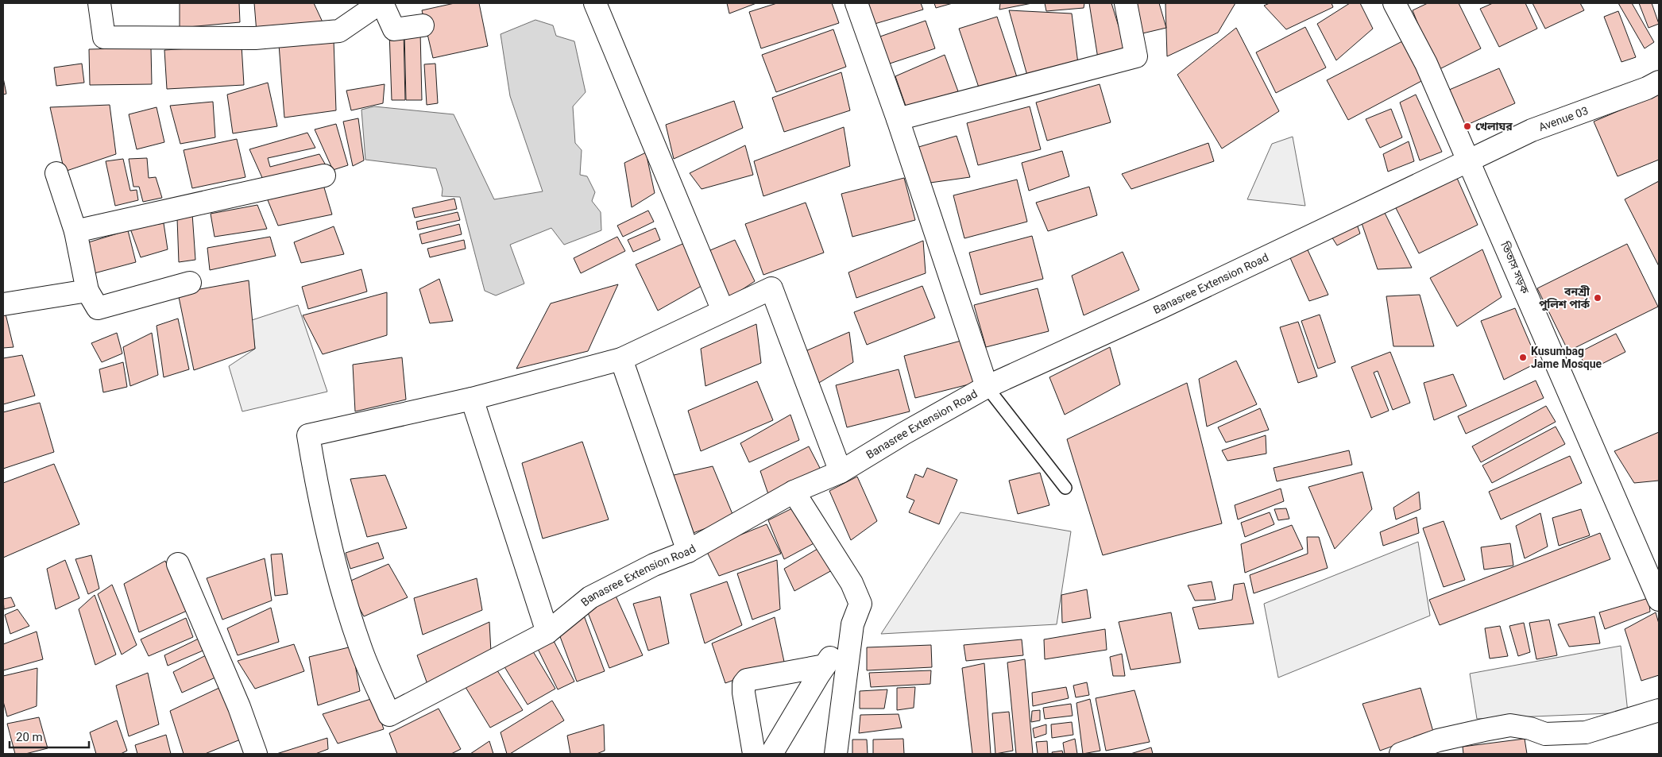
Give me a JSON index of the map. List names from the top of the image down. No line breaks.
{"streets":{"street":["Avenue 03","তিতাস সড়ক","Banasree Extension Road"]},"crossings":[["Avenue 03","তিতাস সড়ক"],["Avenue 03","Banasree Extension Road"],["তিতাস সড়ক","Banasree Extension Road"]],"places":["খেলাঘর","বনশ্রী পুলিশ পার্ক","Kusumbag Jame Mosque"],"scale_bar":"20 m"}
